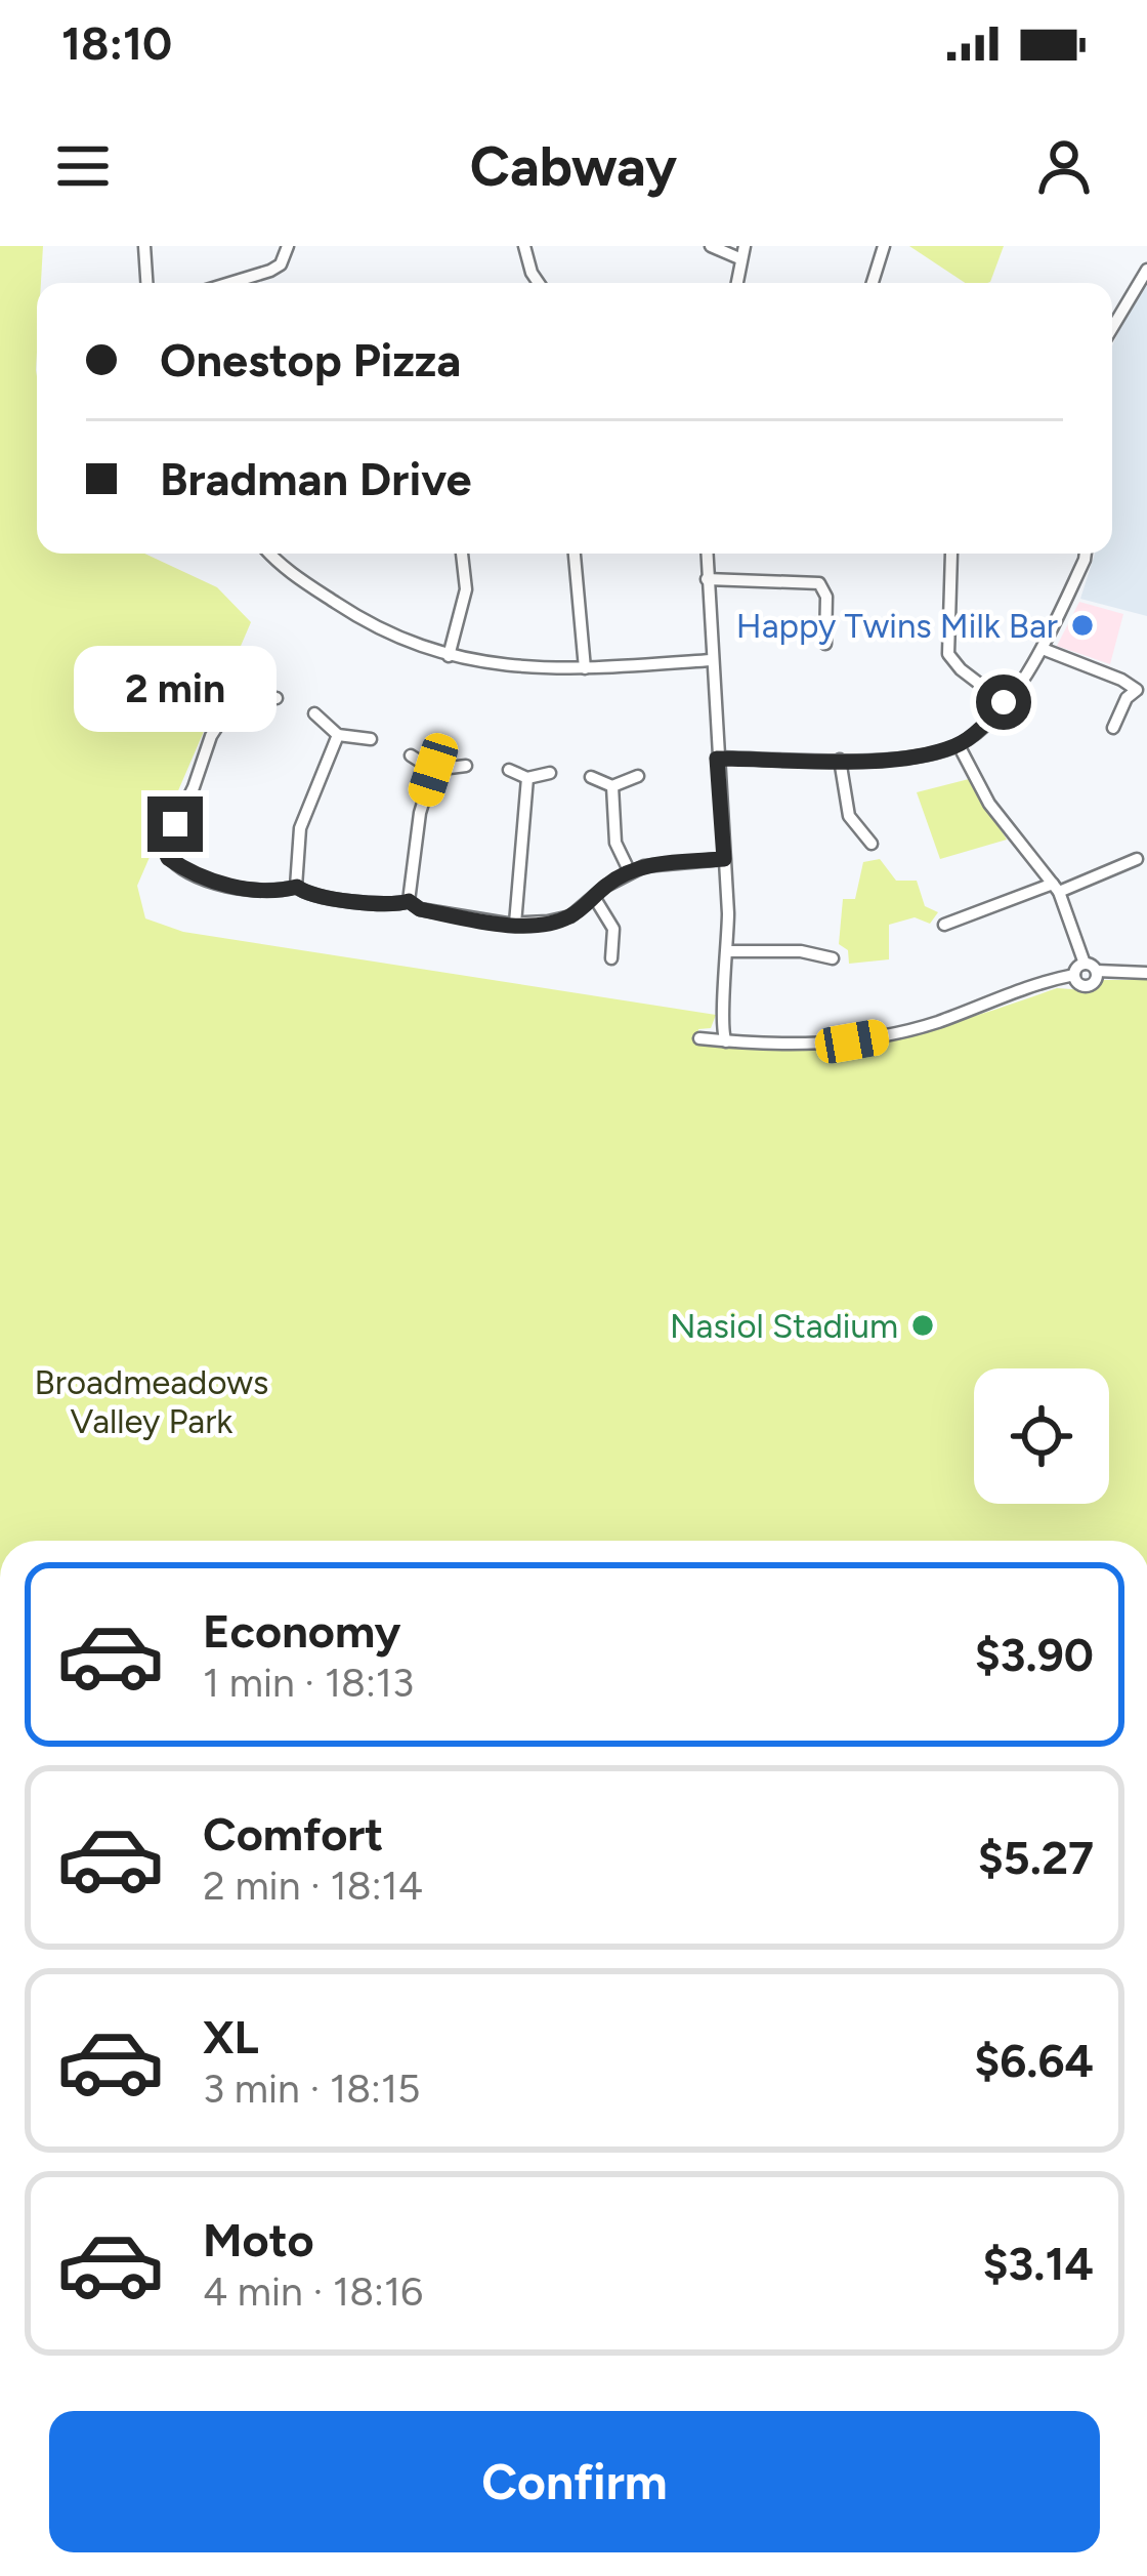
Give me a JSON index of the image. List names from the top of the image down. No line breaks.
{"parks":["Broadmeadows Valley Park"],"places":["Happy Twins Milk Bar","Nasiol Stadium"],"page":{"status":"18:10","header":"Cabway","banner":["Onestop Pizza","Bradman Drive"],"bubble":"2 min","list":[{"name":"Economy","note":"1 min · 18:13","value":"$3.90"},{"name":"Comfort","note":"2 min · 18:14","value":"$5.27"},{"name":"XL","note":"3 min · 18:15","value":"$6.64"},{"name":"Moto","note":"4 min · 18:16","value":"$3.14"}],"buttons":"Confirm"}}
